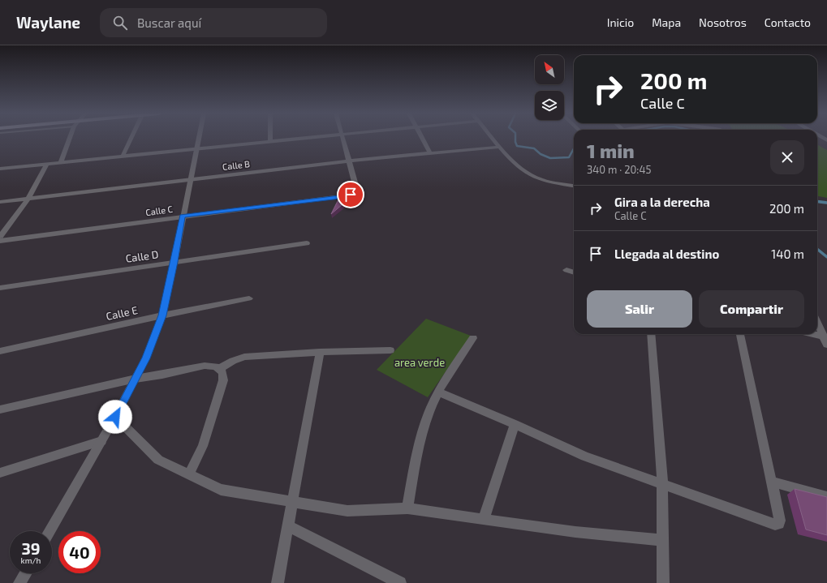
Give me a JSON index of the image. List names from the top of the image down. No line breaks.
{"streets":{"street":["Calle B","Calle C","Calle D","Calle E"]},"crossings":[["Calle B","Calle C"]],"parks":["area verde"],"north":"top left","page":{"header":"Waylane","search":"Buscar aquí","nav":["Inicio","Mapa","Nosotros","Contacto"],"turn":["200 m","Calle C"],"heading":["1 min","340 m · 20:45"],"list":[{"name":"Gira a la derecha","note":"Calle C","value":"200 m"},{"name":"Llegada al destino","value":"140 m"}],"buttons":["Salir","Compartir"],"speed":"39 km/h","limit":"40"}}
